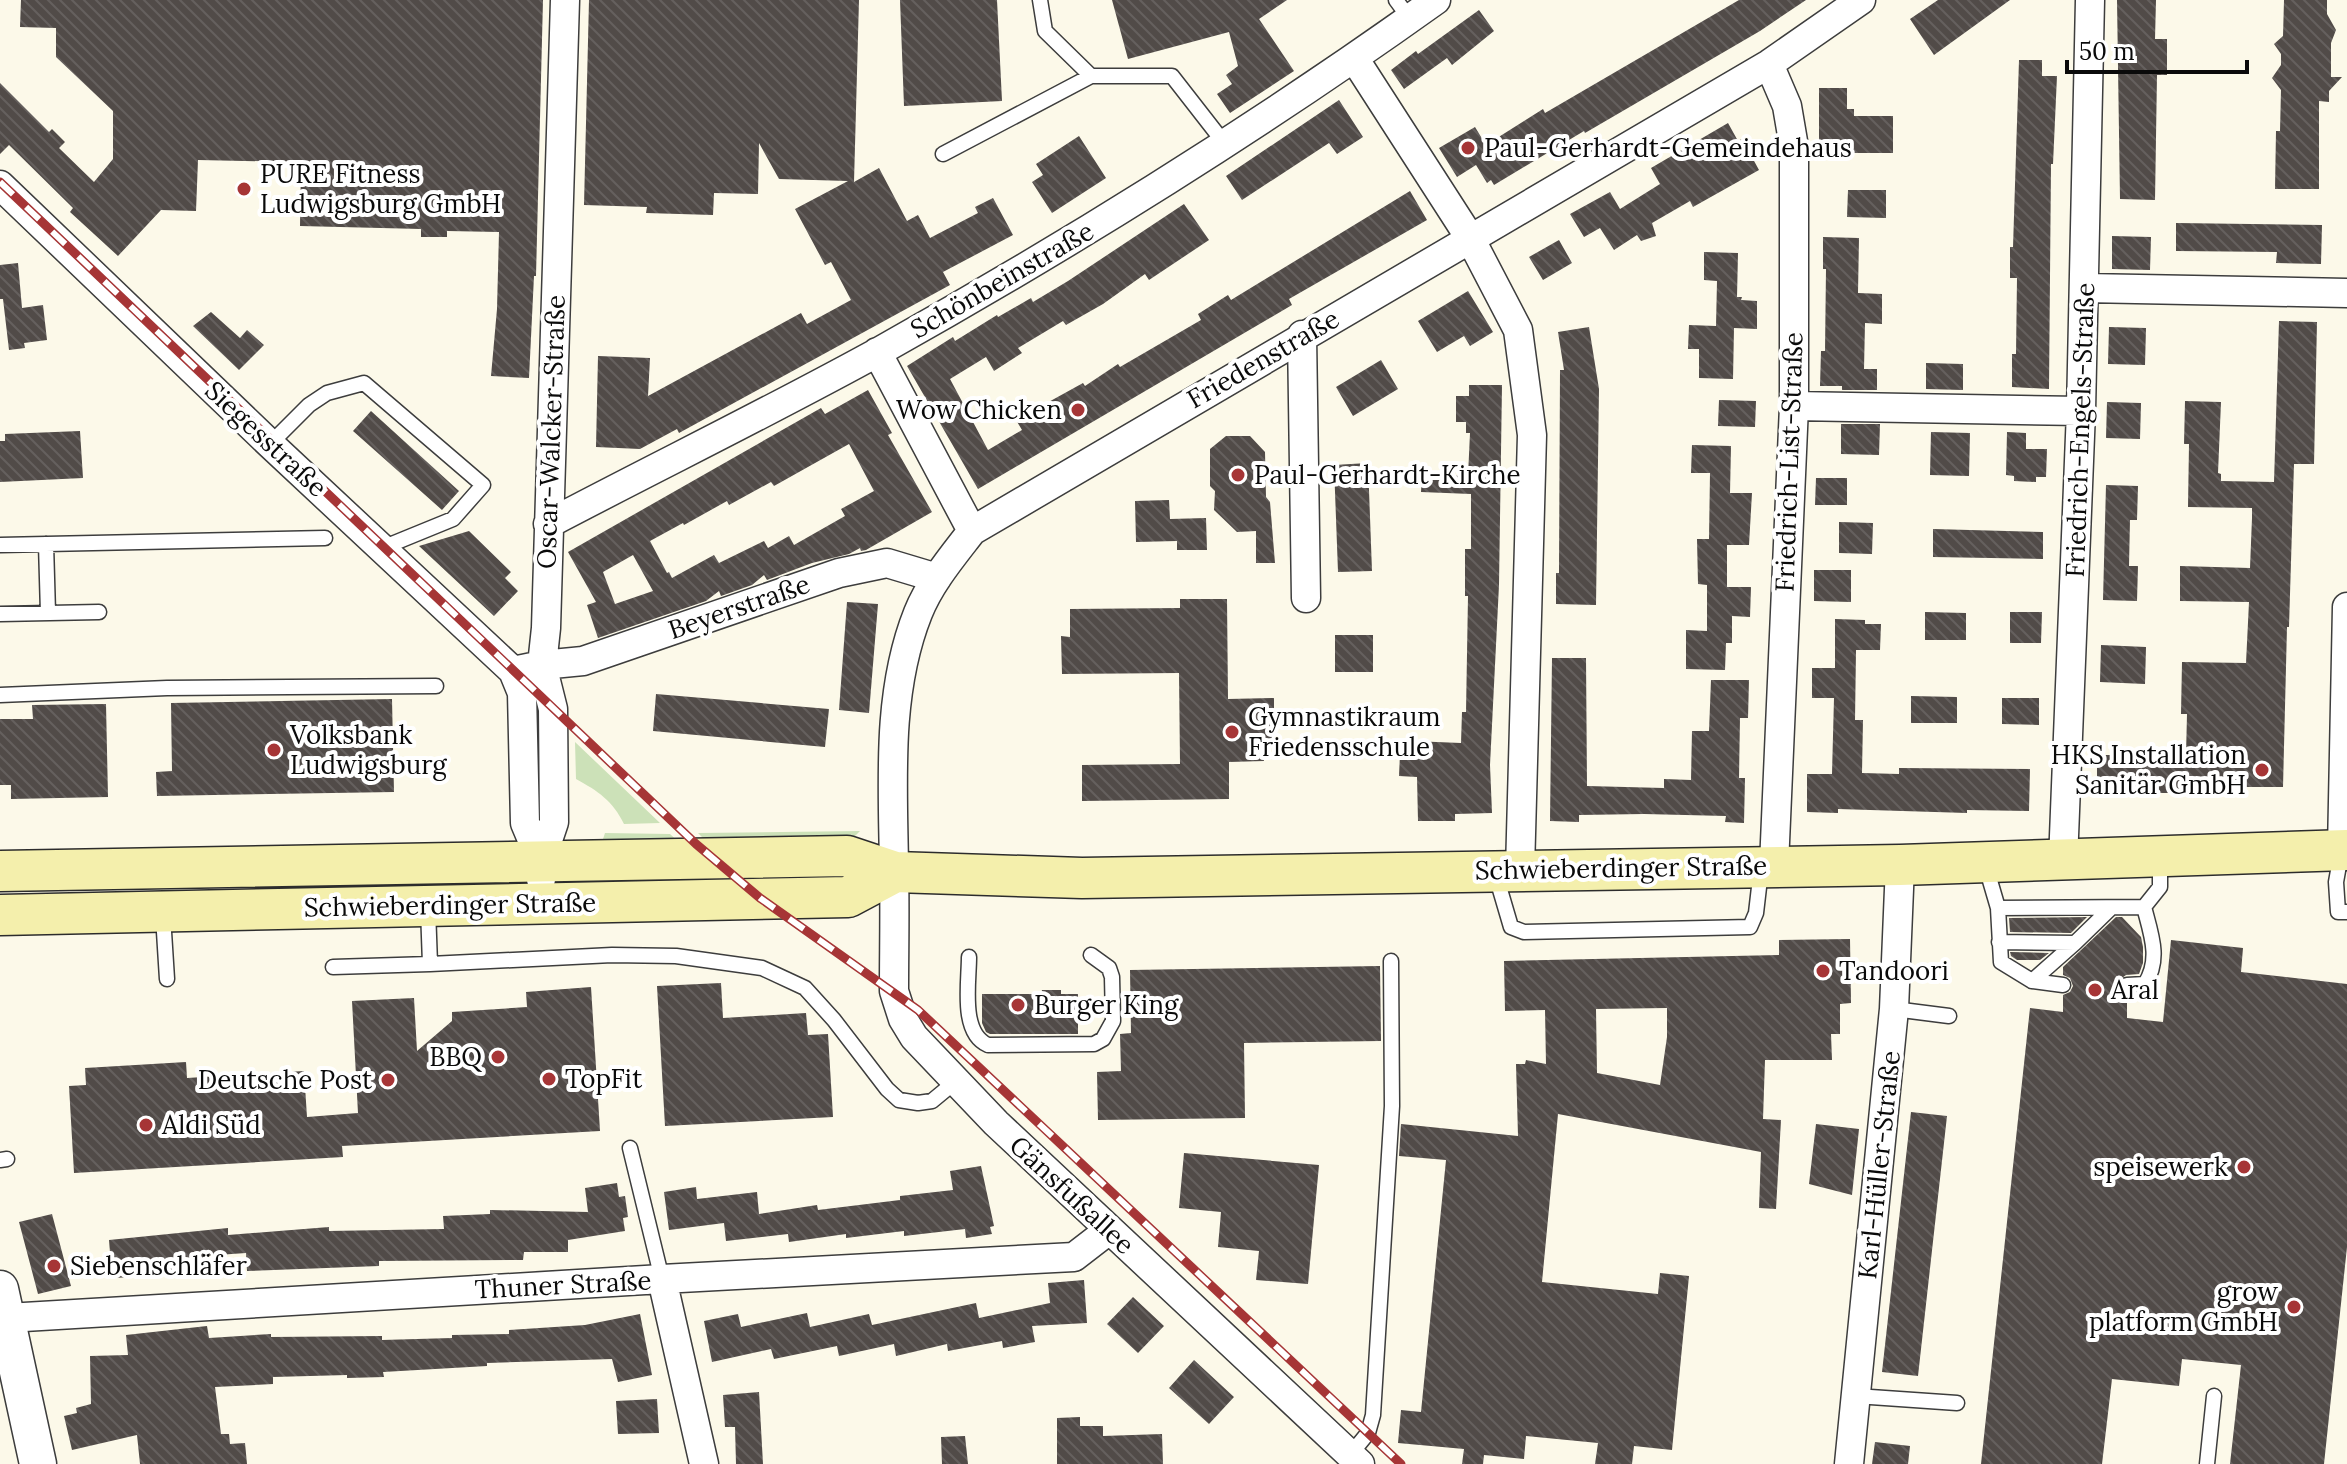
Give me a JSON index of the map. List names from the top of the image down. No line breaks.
{"streets":{"main road":["Schwieberdinger Straße"],"street":["Schönbeinstraße","Friedenstraße","Friedrich-Engels-Straße","Oscar-Walcker-Straße","Siegesstraße","Friedrich-List-Straße","Beyerstraße","Karl-Hüller-Straße","Gänsfußallee","Thuner Straße"]},"crossings":[["Schönbeinstraße","Oscar-Walcker-Straße"],["Friedenstraße","Friedrich-List-Straße"],["Friedenstraße","Beyerstraße"],["Friedenstraße","Schwieberdinger Straße"],["Friedenstraße","Gänsfußallee"],["Friedrich-Engels-Straße","Schwieberdinger Straße"],["Oscar-Walcker-Straße","Siegesstraße"],["Oscar-Walcker-Straße","Beyerstraße"],["Oscar-Walcker-Straße","Schwieberdinger Straße"],["Friedrich-List-Straße","Schwieberdinger Straße"],["Schwieberdinger Straße","Karl-Hüller-Straße"],["Schwieberdinger Straße","Gänsfußallee"],["Gänsfußallee","Thuner Straße"]],"places":["Paul-Gerhardt-Gemeindehaus","PURE Fitness Ludwigsburg GmbH","Wow Chicken","Paul-Gerhardt-Kirche","Gymnastikraum Friedensschule","Volksbank Ludwigsburg","HKS Installation Sanitär GmbH","Tandoori","Aral","Burger King","BBQ","TopFit","Deutsche Post","Aldi Süd","speisewerk","Siebenschläfer","grow platform GmbH"],"scale_bar":"50 m"}
